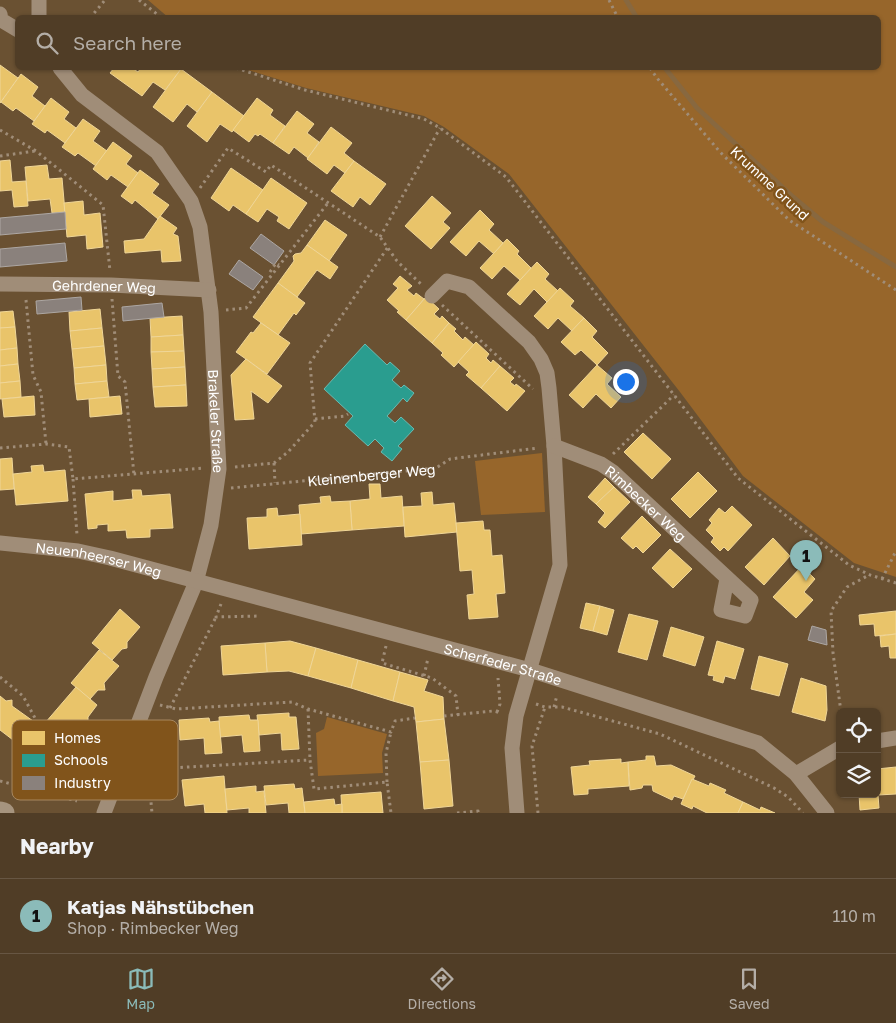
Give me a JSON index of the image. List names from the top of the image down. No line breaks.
{"streets":{"street":["Gehrdener Weg","Brakeler Straße","Rimbecker Weg","Neuenheerser Weg","Scherfeder Straße"],"path":["Krumme Grund","Kleinenberger Weg"]},"crossings":[["Gehrdener Weg","Brakeler Straße"],["Brakeler Straße","Kleinenberger Weg"],["Brakeler Straße","Neuenheerser Weg"],["Brakeler Straße","Scherfeder Straße"],["Kleinenberger Weg","Rimbecker Weg"],["Neuenheerser Weg","Scherfeder Straße"]],"legend":["Homes","Schools","Industry"],"page":{"search":"Search here","pins":"1","heading":"Nearby","list":[{"mark":"1","name":"Katjas Nähstübchen","note":"Shop · Rimbecker Weg","value":"110 m"}],"nav":["Map","Directions","Saved"]}}
